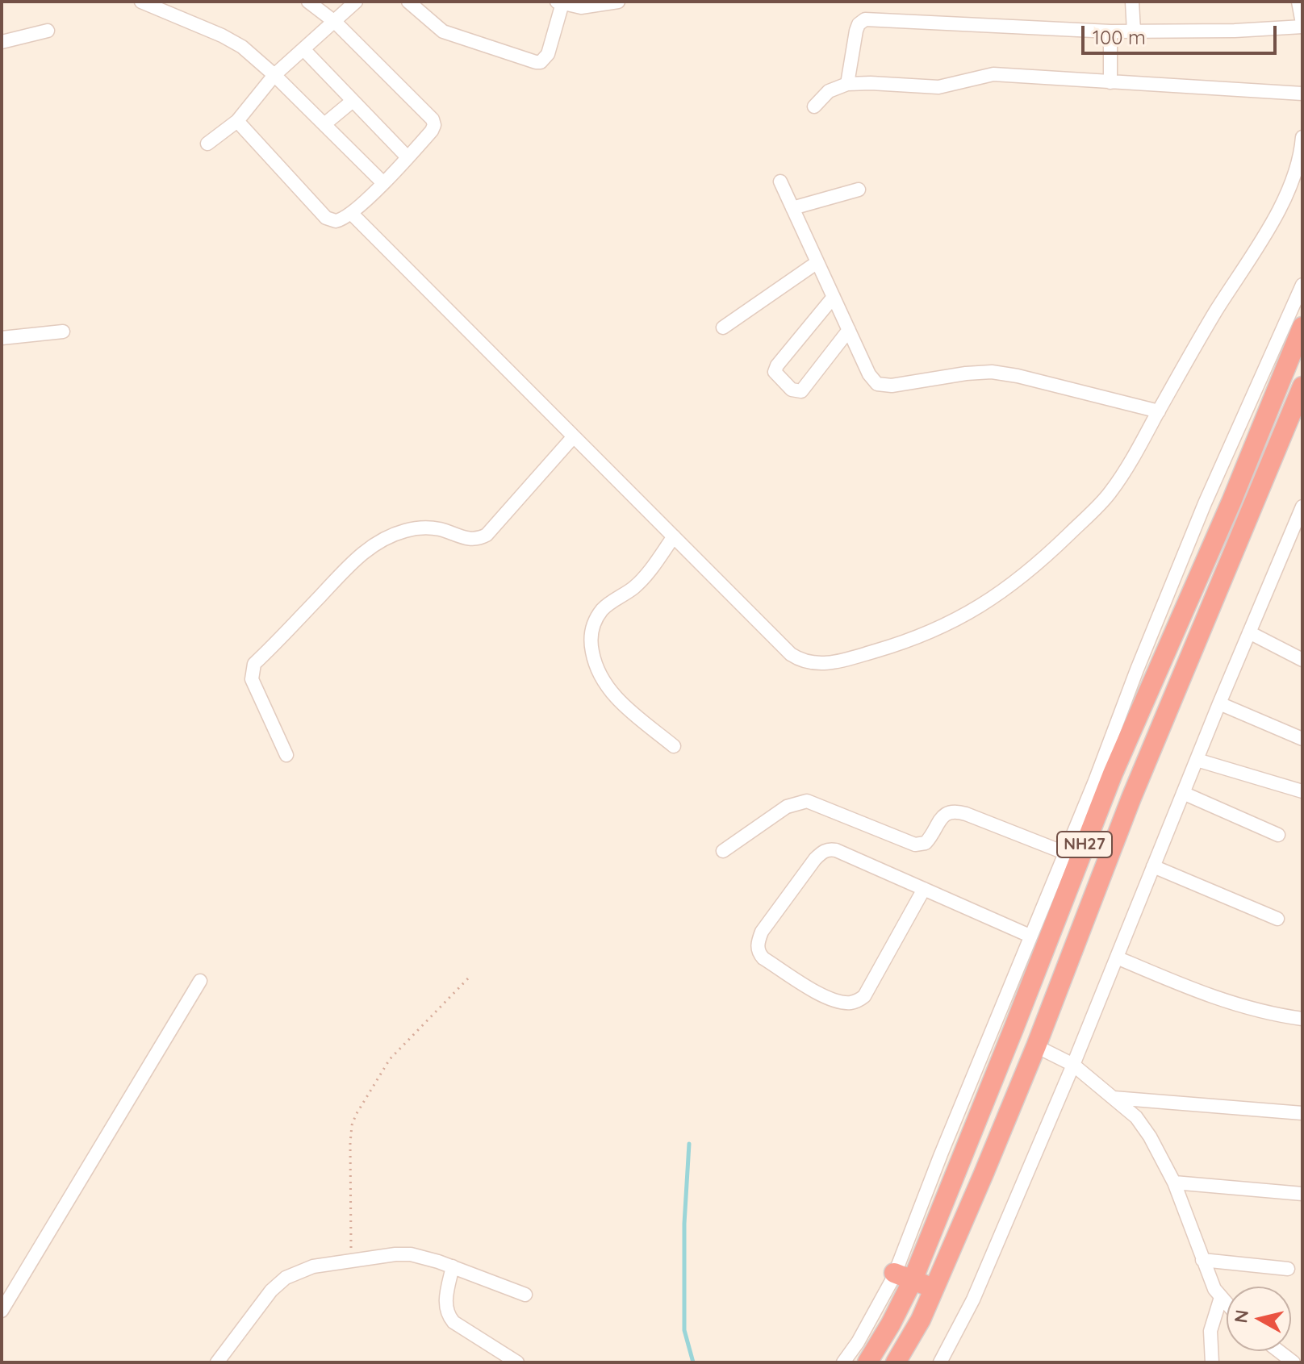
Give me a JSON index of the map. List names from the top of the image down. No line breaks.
{"streets":{"highway":["NH27"]},"scale_bar":"100 m","north":"left"}
